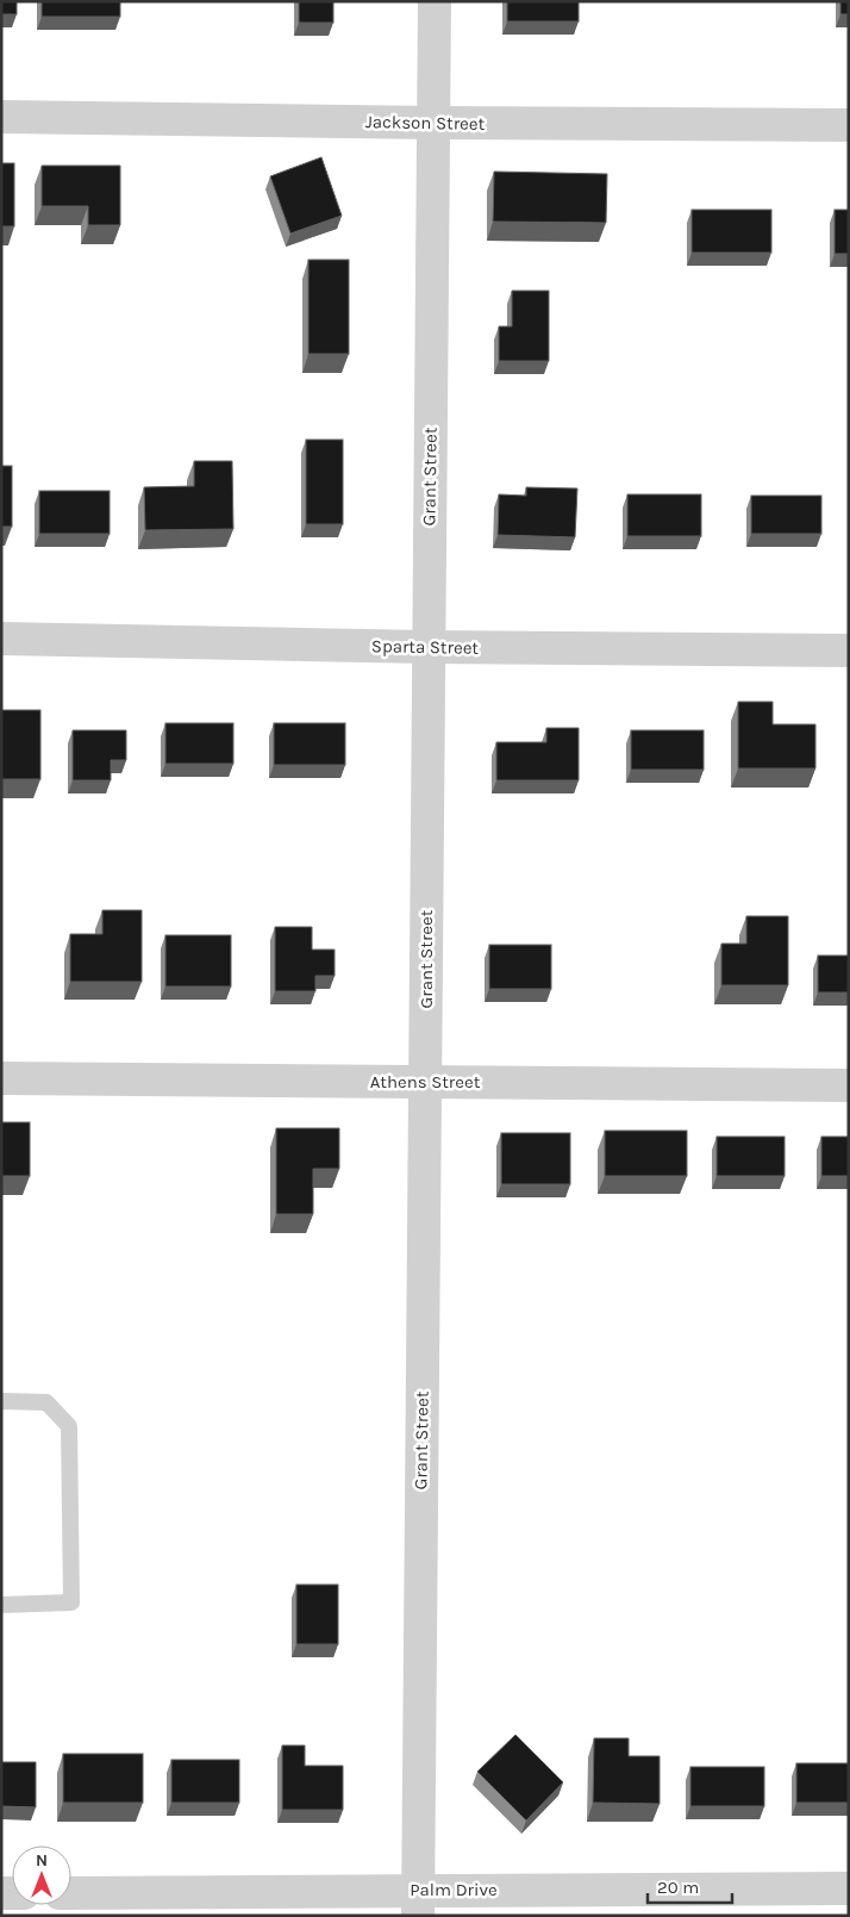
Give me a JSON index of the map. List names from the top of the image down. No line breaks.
{"streets":{"street":["Jackson Street","Grant Street","Sparta Street","Athens Street","Palm Drive"]},"crossings":[["Jackson Street","Grant Street"],["Grant Street","Sparta Street"],["Grant Street","Athens Street"],["Grant Street","Palm Drive"]],"scale_bar":"20 m","north":"top"}
